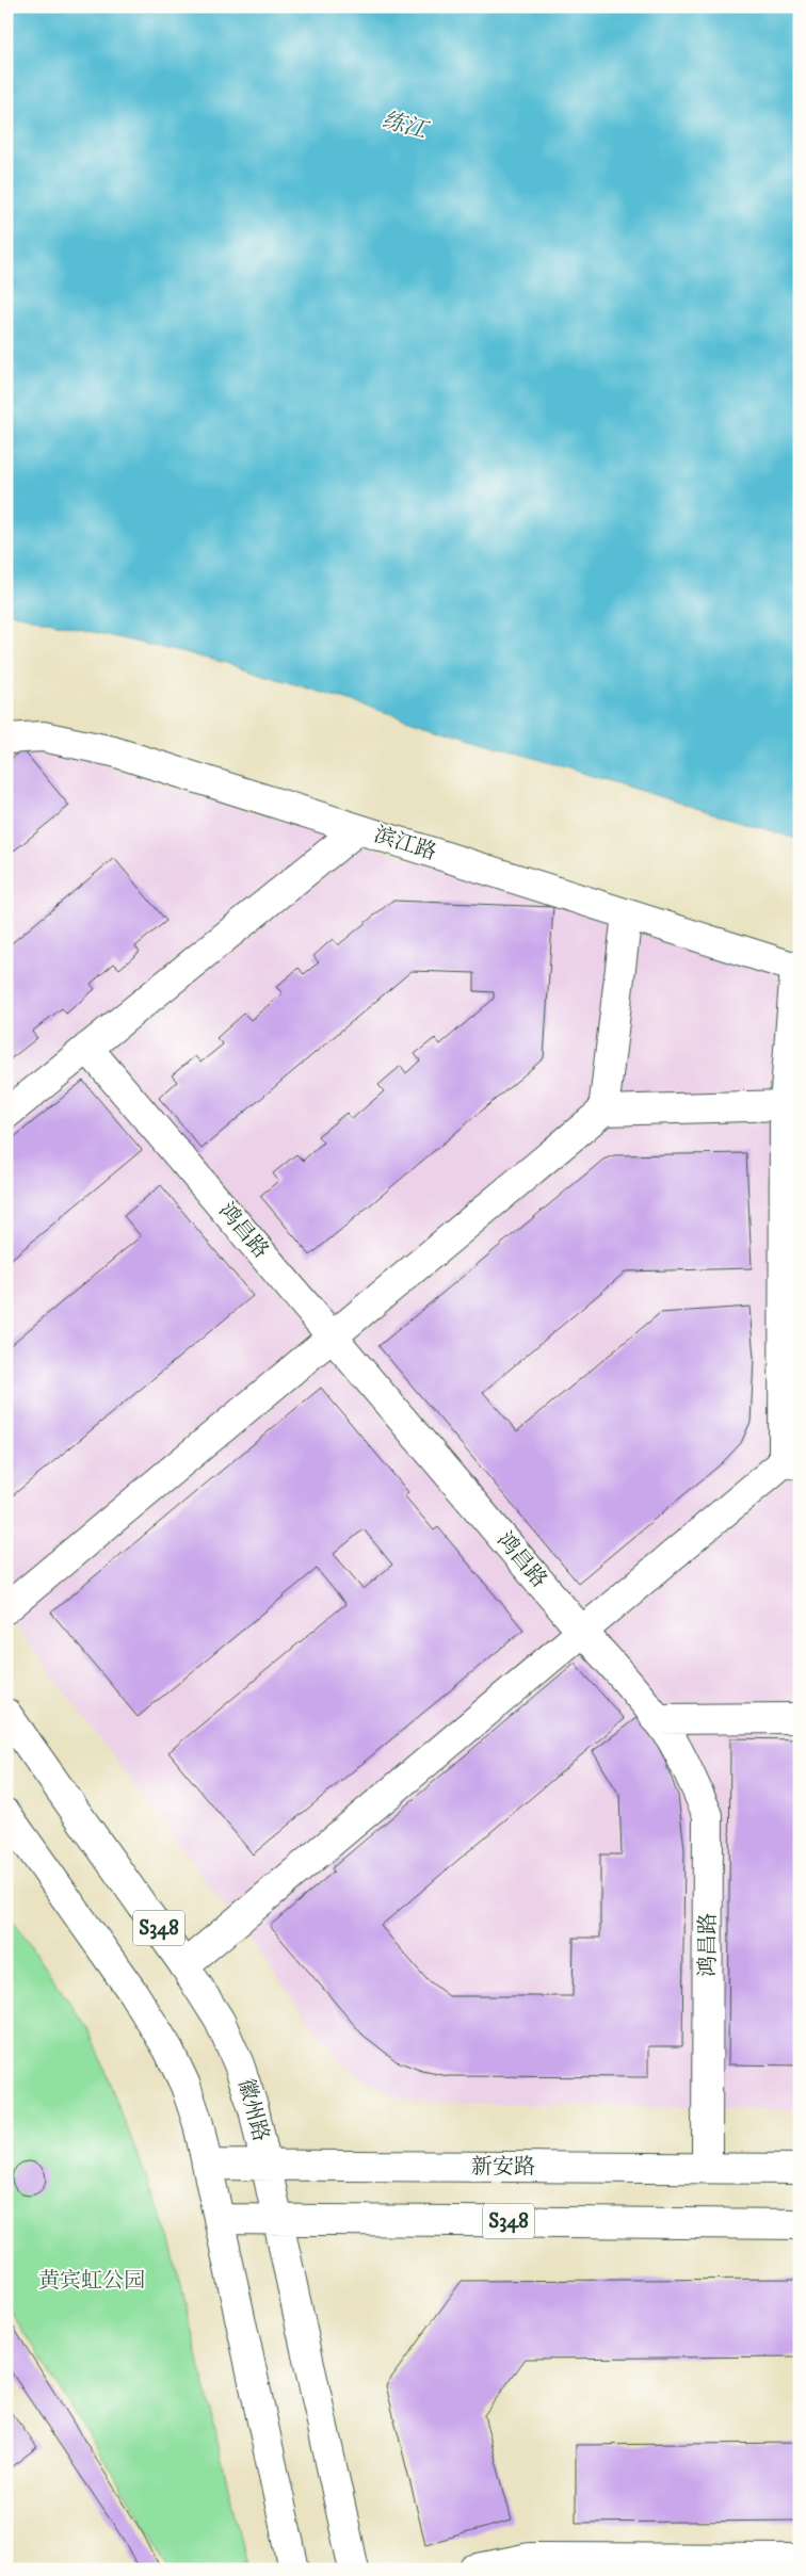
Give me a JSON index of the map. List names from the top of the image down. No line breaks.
{"streets":{"street":["滨江路","鸿昌路","S348","徽州路","新安路"]},"crossings":[["鸿昌路","新安路"],["S348","徽州路"],["S348","新安路"],["徽州路","新安路"]],"water":["练江"],"parks":["黄宾虹公园"]}
